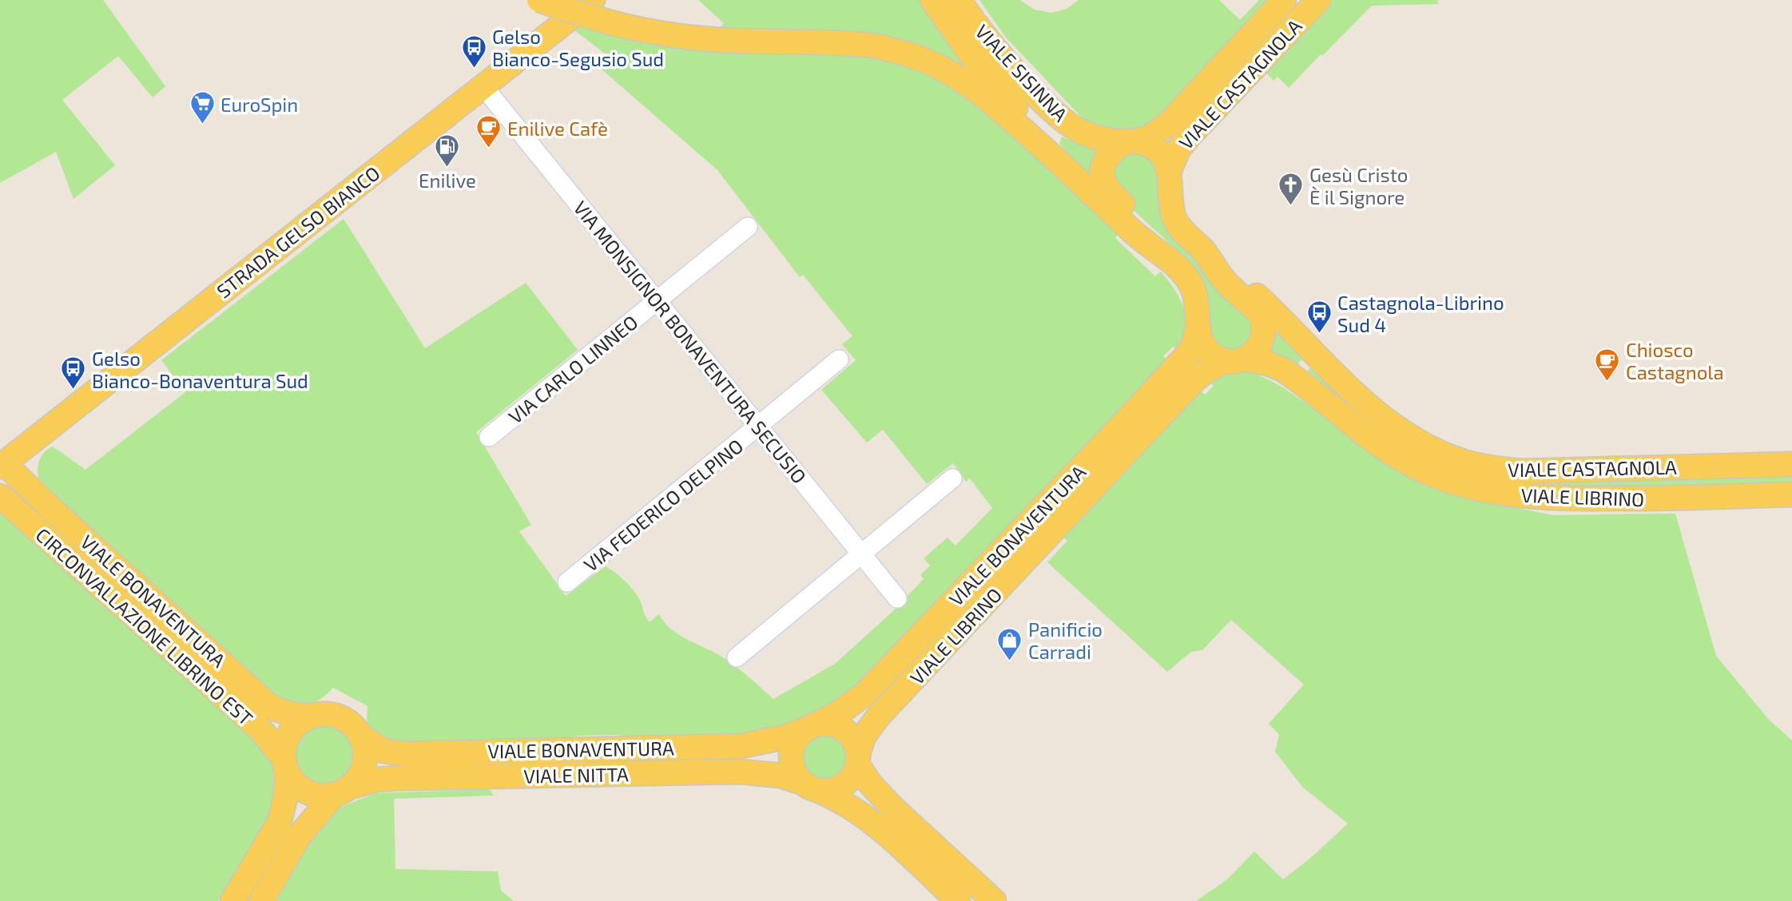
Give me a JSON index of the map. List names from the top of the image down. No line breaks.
{"streets":{"main road":["VIALE SISINNA","VIALE CASTAGNOLA","STRADA GELSO BIANCO","VIALE LIBRINO","VIALE BONAVENTURA","CIRCONVALLAZIONE LIBRINO EST","VIALE NITTA"],"street":["VIA MONSIGNOR BONAVENTURA SECUSIO","VIA CARLO LINNEO","VIA FEDERICO DELPINO"]},"crossings":[["STRADA GELSO BIANCO","VIA MONSIGNOR BONAVENTURA SECUSIO"],["STRADA GELSO BIANCO","VIALE BONAVENTURA"],["VIA MONSIGNOR BONAVENTURA SECUSIO","VIA CARLO LINNEO"],["VIA MONSIGNOR BONAVENTURA SECUSIO","VIA FEDERICO DELPINO"],["VIALE LIBRINO","VIALE BONAVENTURA"],["VIALE LIBRINO","VIALE NITTA"],["VIALE BONAVENTURA","CIRCONVALLAZIONE LIBRINO EST"],["VIALE BONAVENTURA","VIALE NITTA"],["CIRCONVALLAZIONE LIBRINO EST","VIALE NITTA"]],"places":{"bus stop":["Gelso Bianco-Segusio Sud","Castagnola-Librino Sud 4","Gelso Bianco-Bonaventura Sud"],"supermarket":["EuroSpin"],"cafe":["Enilive Cafè","Chiosco Castagnola"],"fuel station":["Enilive"],"church":["Gesù Cristo È il Signore"],"shop":["Panificio Carradi"]}}
